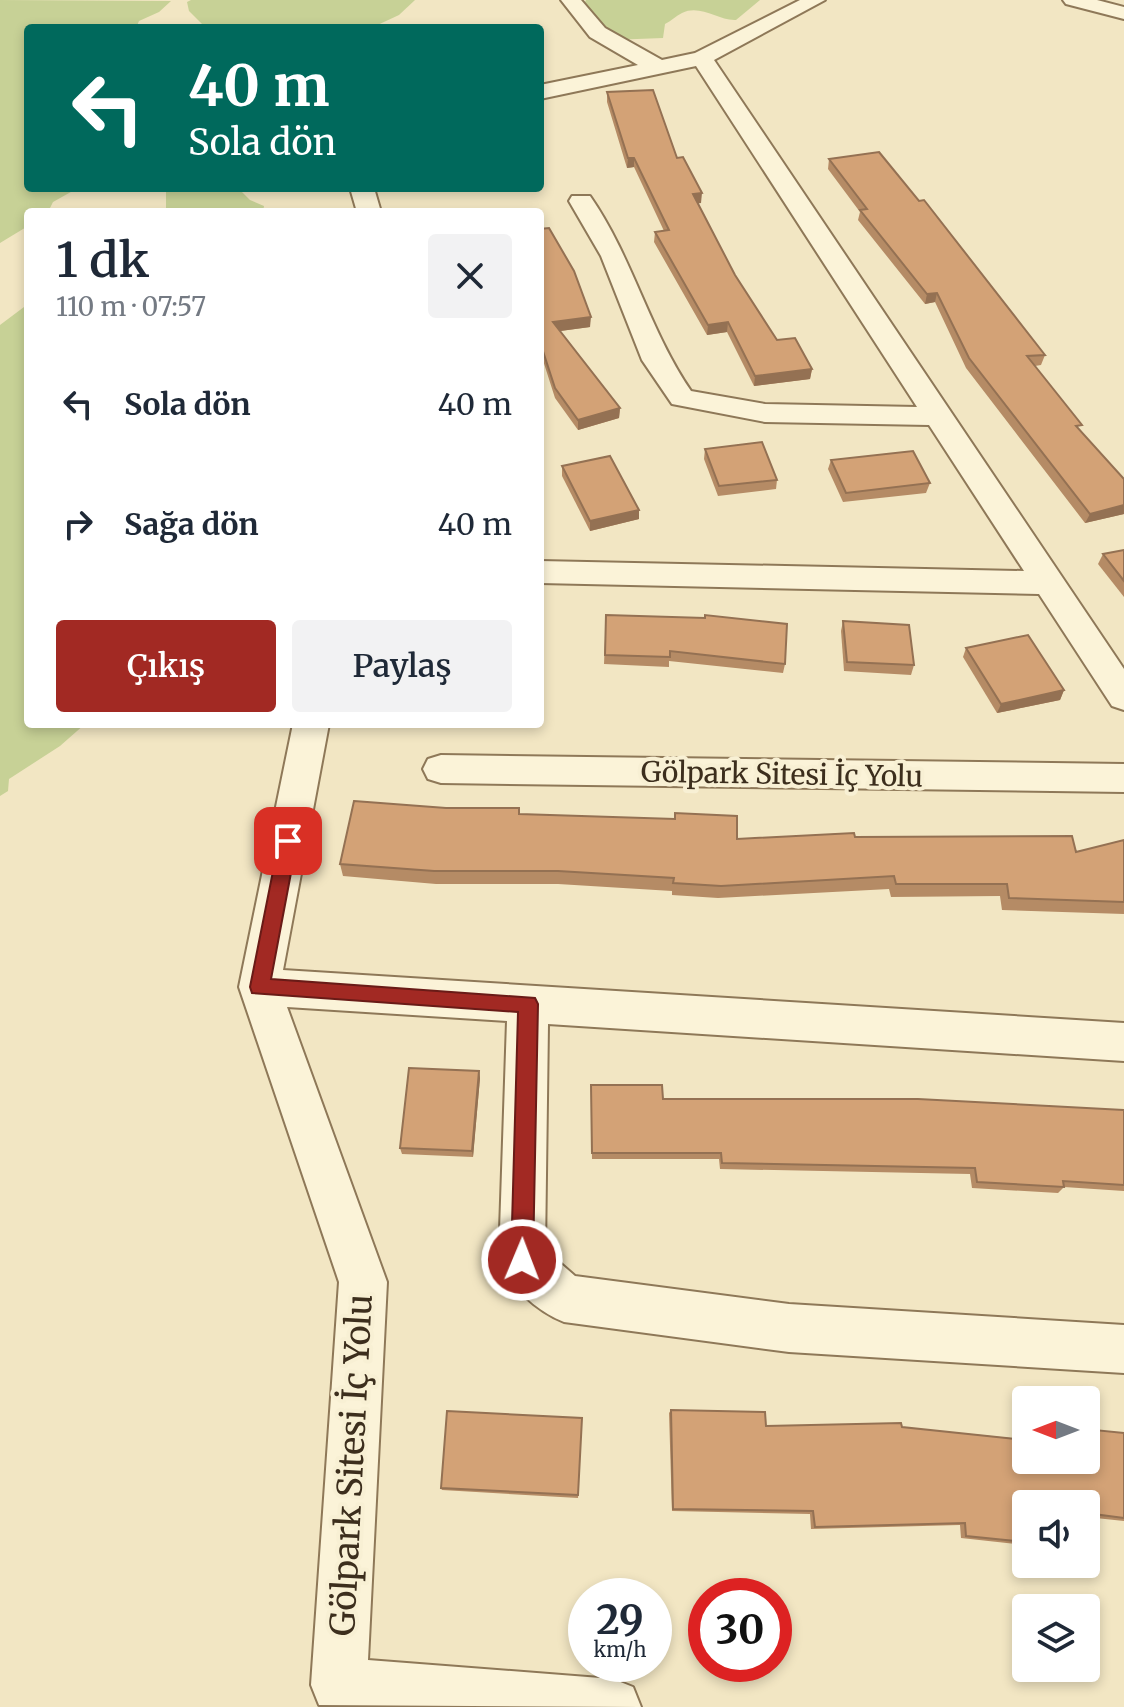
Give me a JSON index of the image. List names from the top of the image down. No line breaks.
{"streets":{"street":["Gölpark Sitesi İç Yolu"]},"north":"left","page":{"turn":["40 m","Sola dön"],"heading":["1 dk","110 m · 07:57"],"list":[{"name":"Sola dön","value":"40 m"},{"name":"Sağa dön","value":"40 m"}],"buttons":["Çıkış","Paylaş"],"speed":"29 km/h","limit":"30"}}
